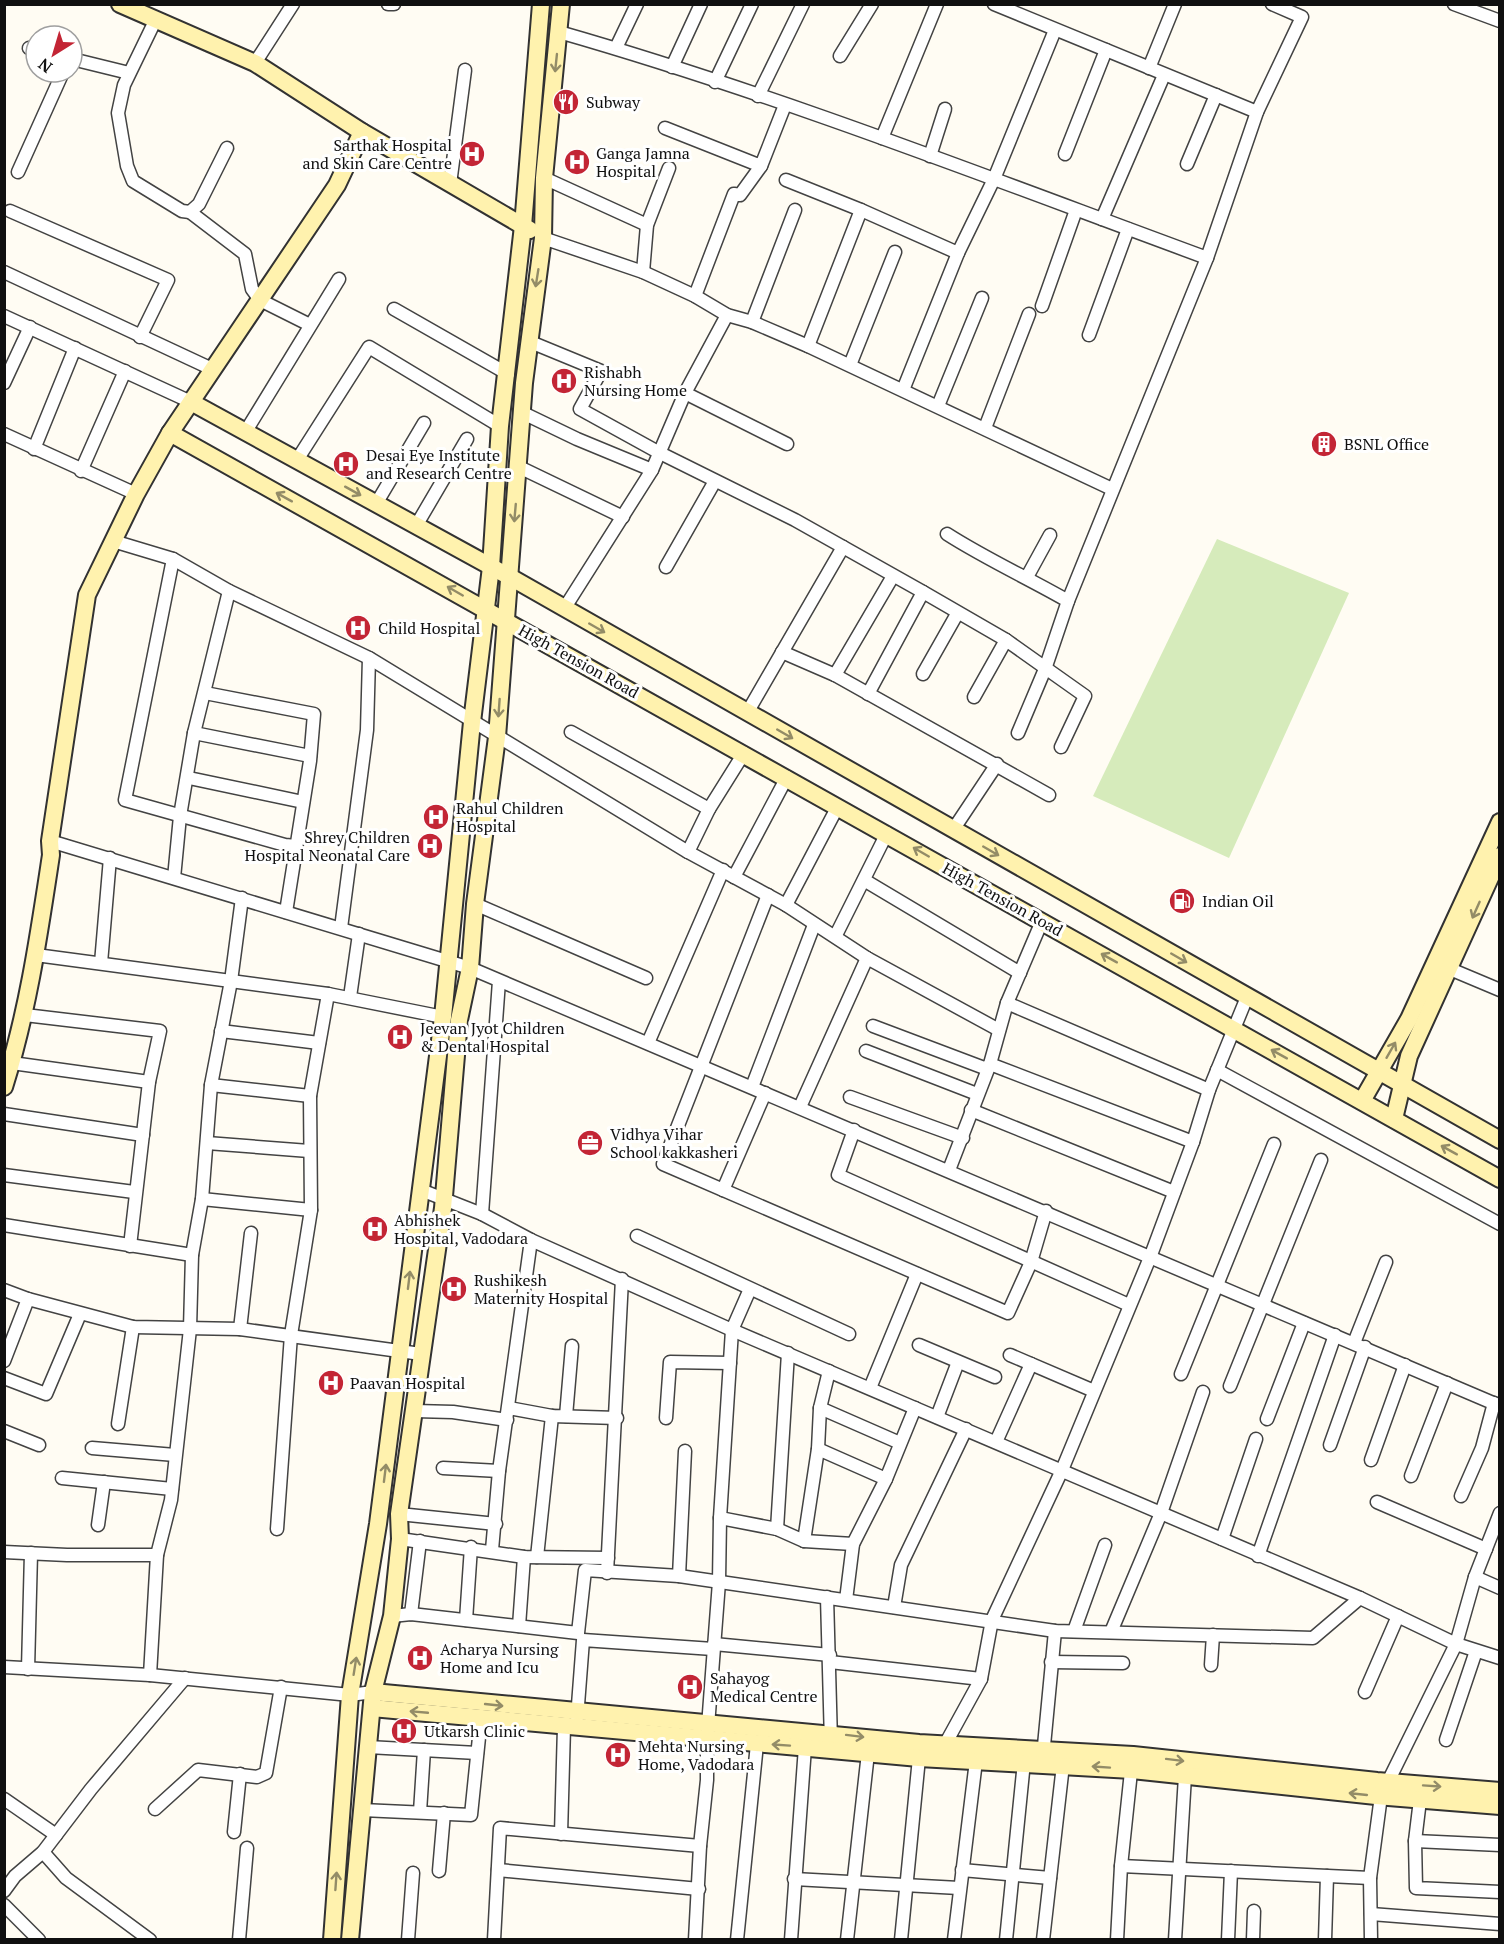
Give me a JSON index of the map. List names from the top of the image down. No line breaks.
{"streets":{"street":["High Tension Road"]},"places":{"restaurant":["Subway"],"hospital":["Sarthak Hospital and Skin Care Centre","Ganga Jamna Hospital","Rishabh Nursing Home","Desai Eye Institute and Research Centre","Child Hospital","Rahul Children Hospital","Shrey Children Hospital Neonatal Care","Jeevan Jyot Children & Dental Hospital","Abhishek Hospital, Vadodara","Rushikesh Maternity Hospital","Paavan Hospital","Acharya Nursing Home and Icu","Sahayog Medical Centre","Utkarsh Clinic","Mehta Nursing Home, Vadodara"],"building":["BSNL Office"],"fuel station":["Indian Oil"],"office":["Vidhya Vihar School kakkasheri"]},"north":"bottom left"}
